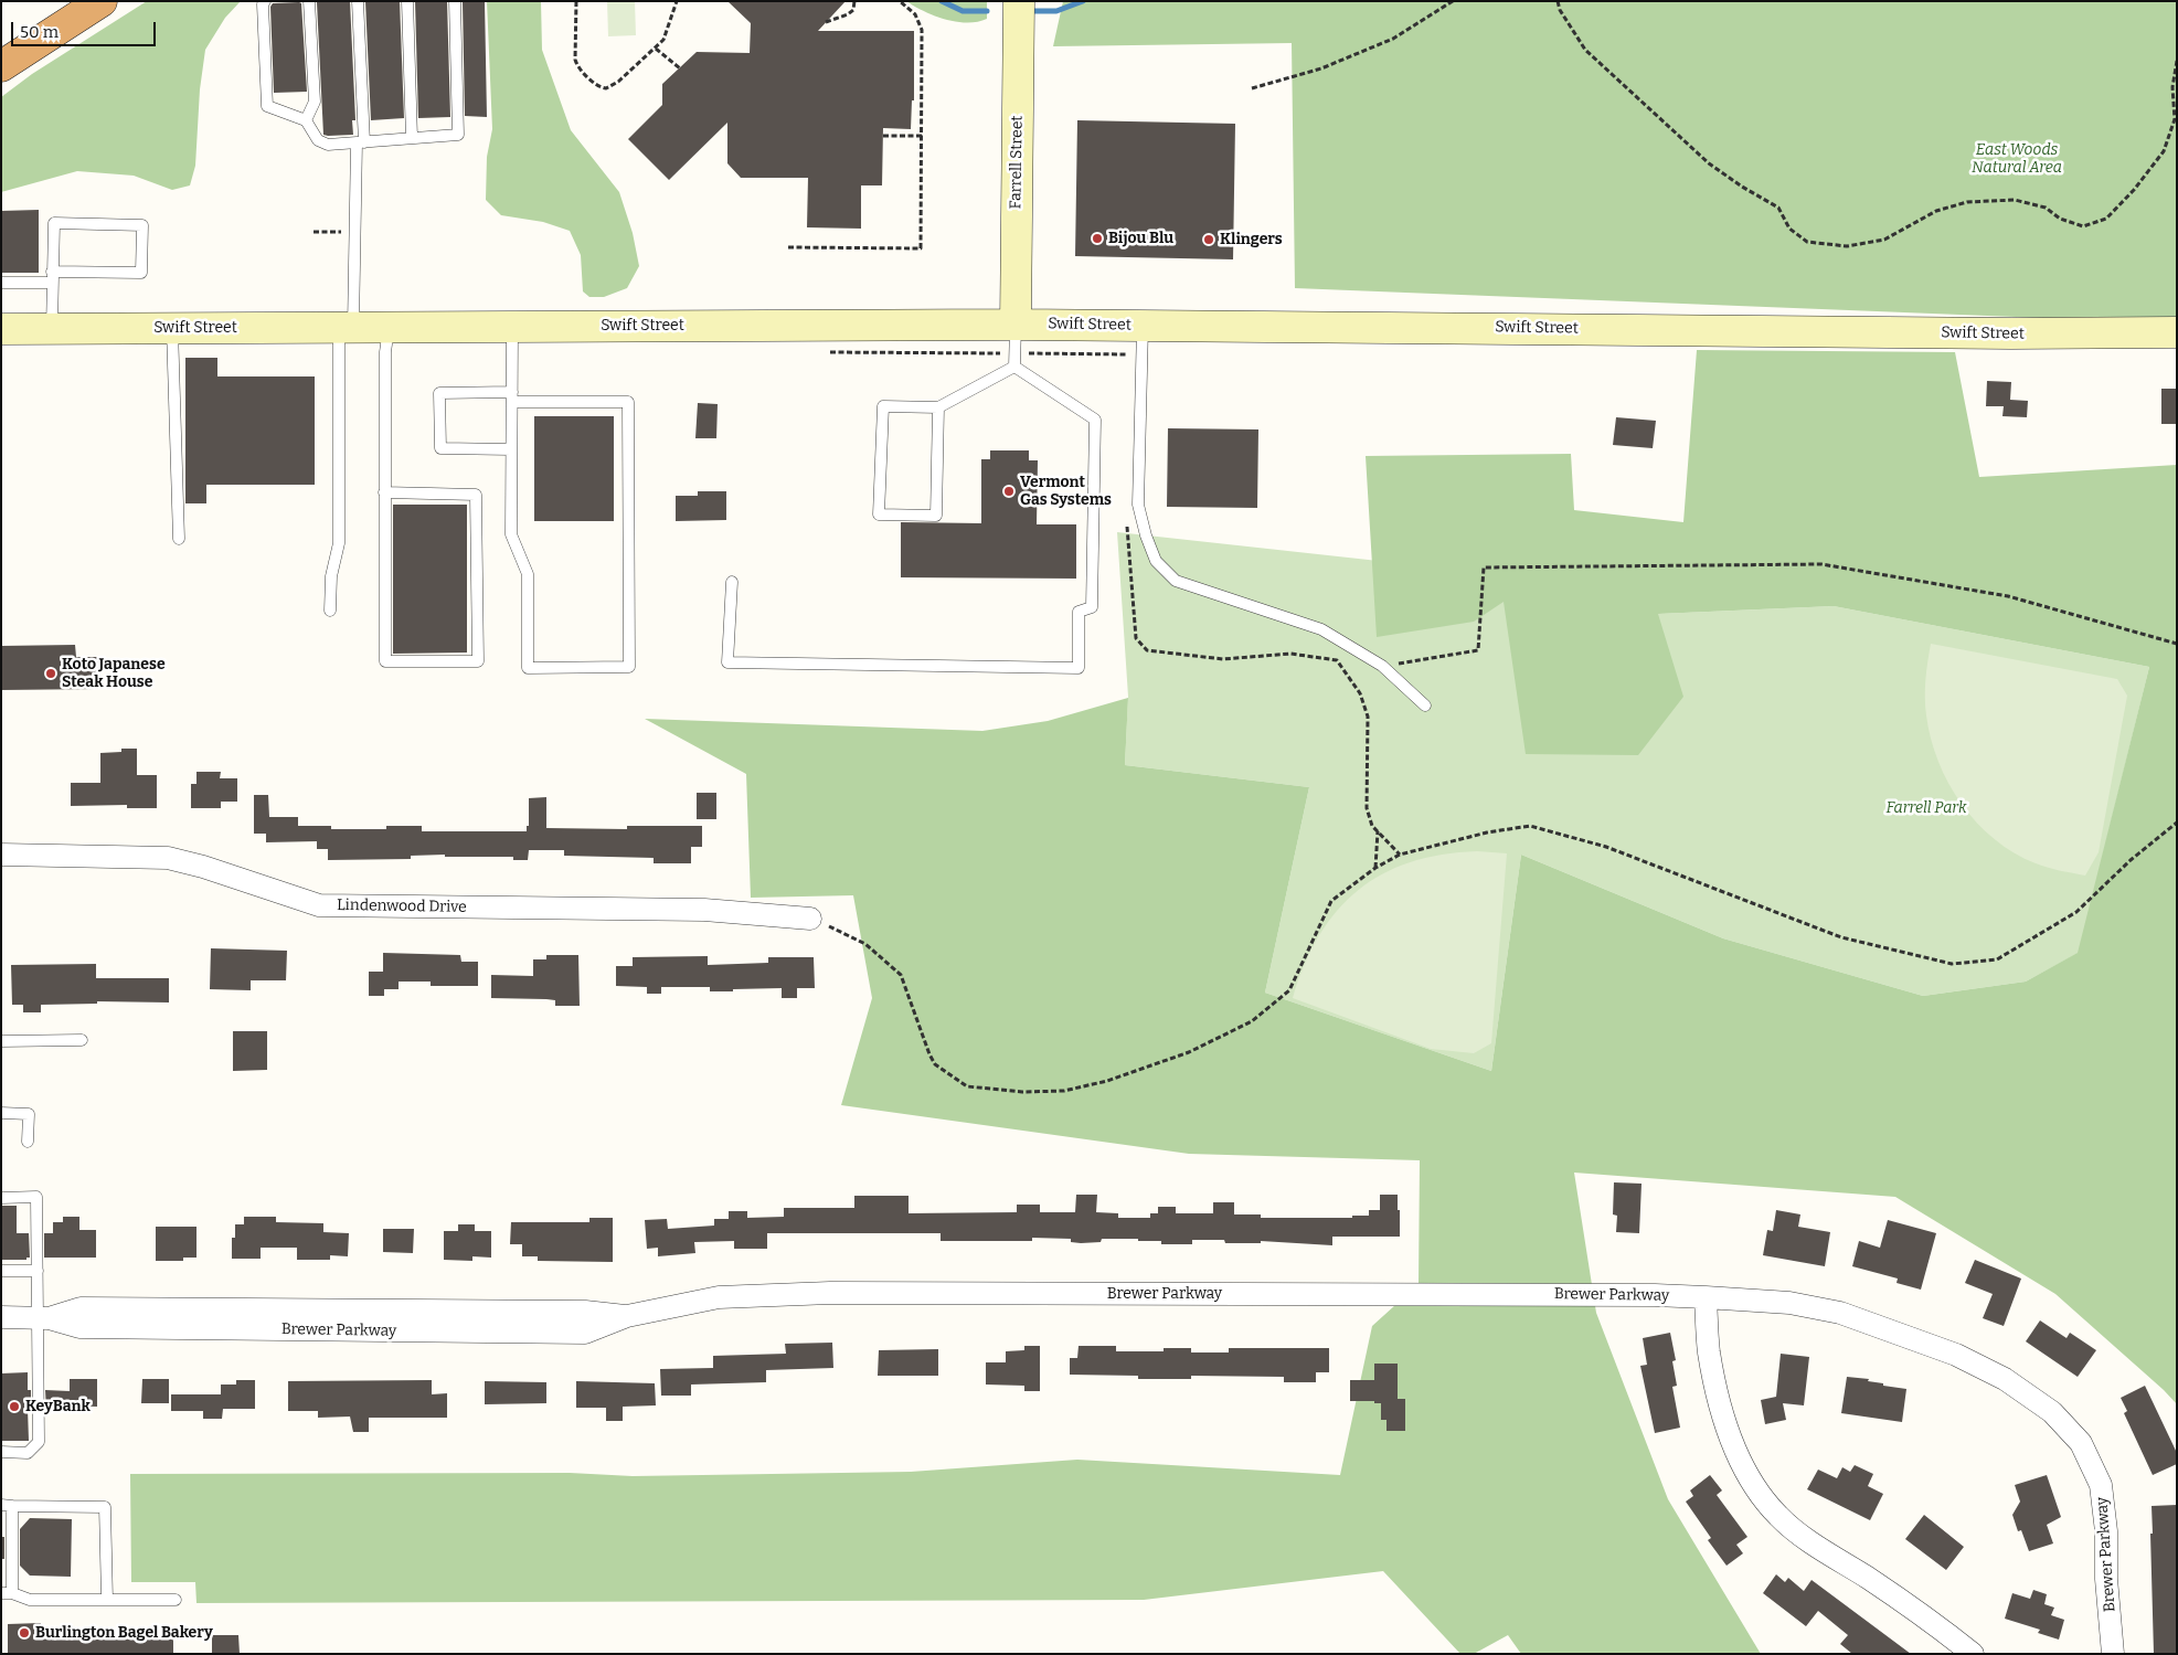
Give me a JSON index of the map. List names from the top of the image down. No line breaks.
{"streets":{"street":["Farrell Street","Swift Street","Lindenwood Drive","Brewer Parkway"]},"crossings":[["Farrell Street","Swift Street"]],"parks":["East Woods Natural Area","Farrell Park"],"places":["Bijou Blu","Klingers","Vermont Gas Systems","Koto Japanese Steak House","KeyBank","Burlington Bagel Bakery"],"scale_bar":"50 m"}
